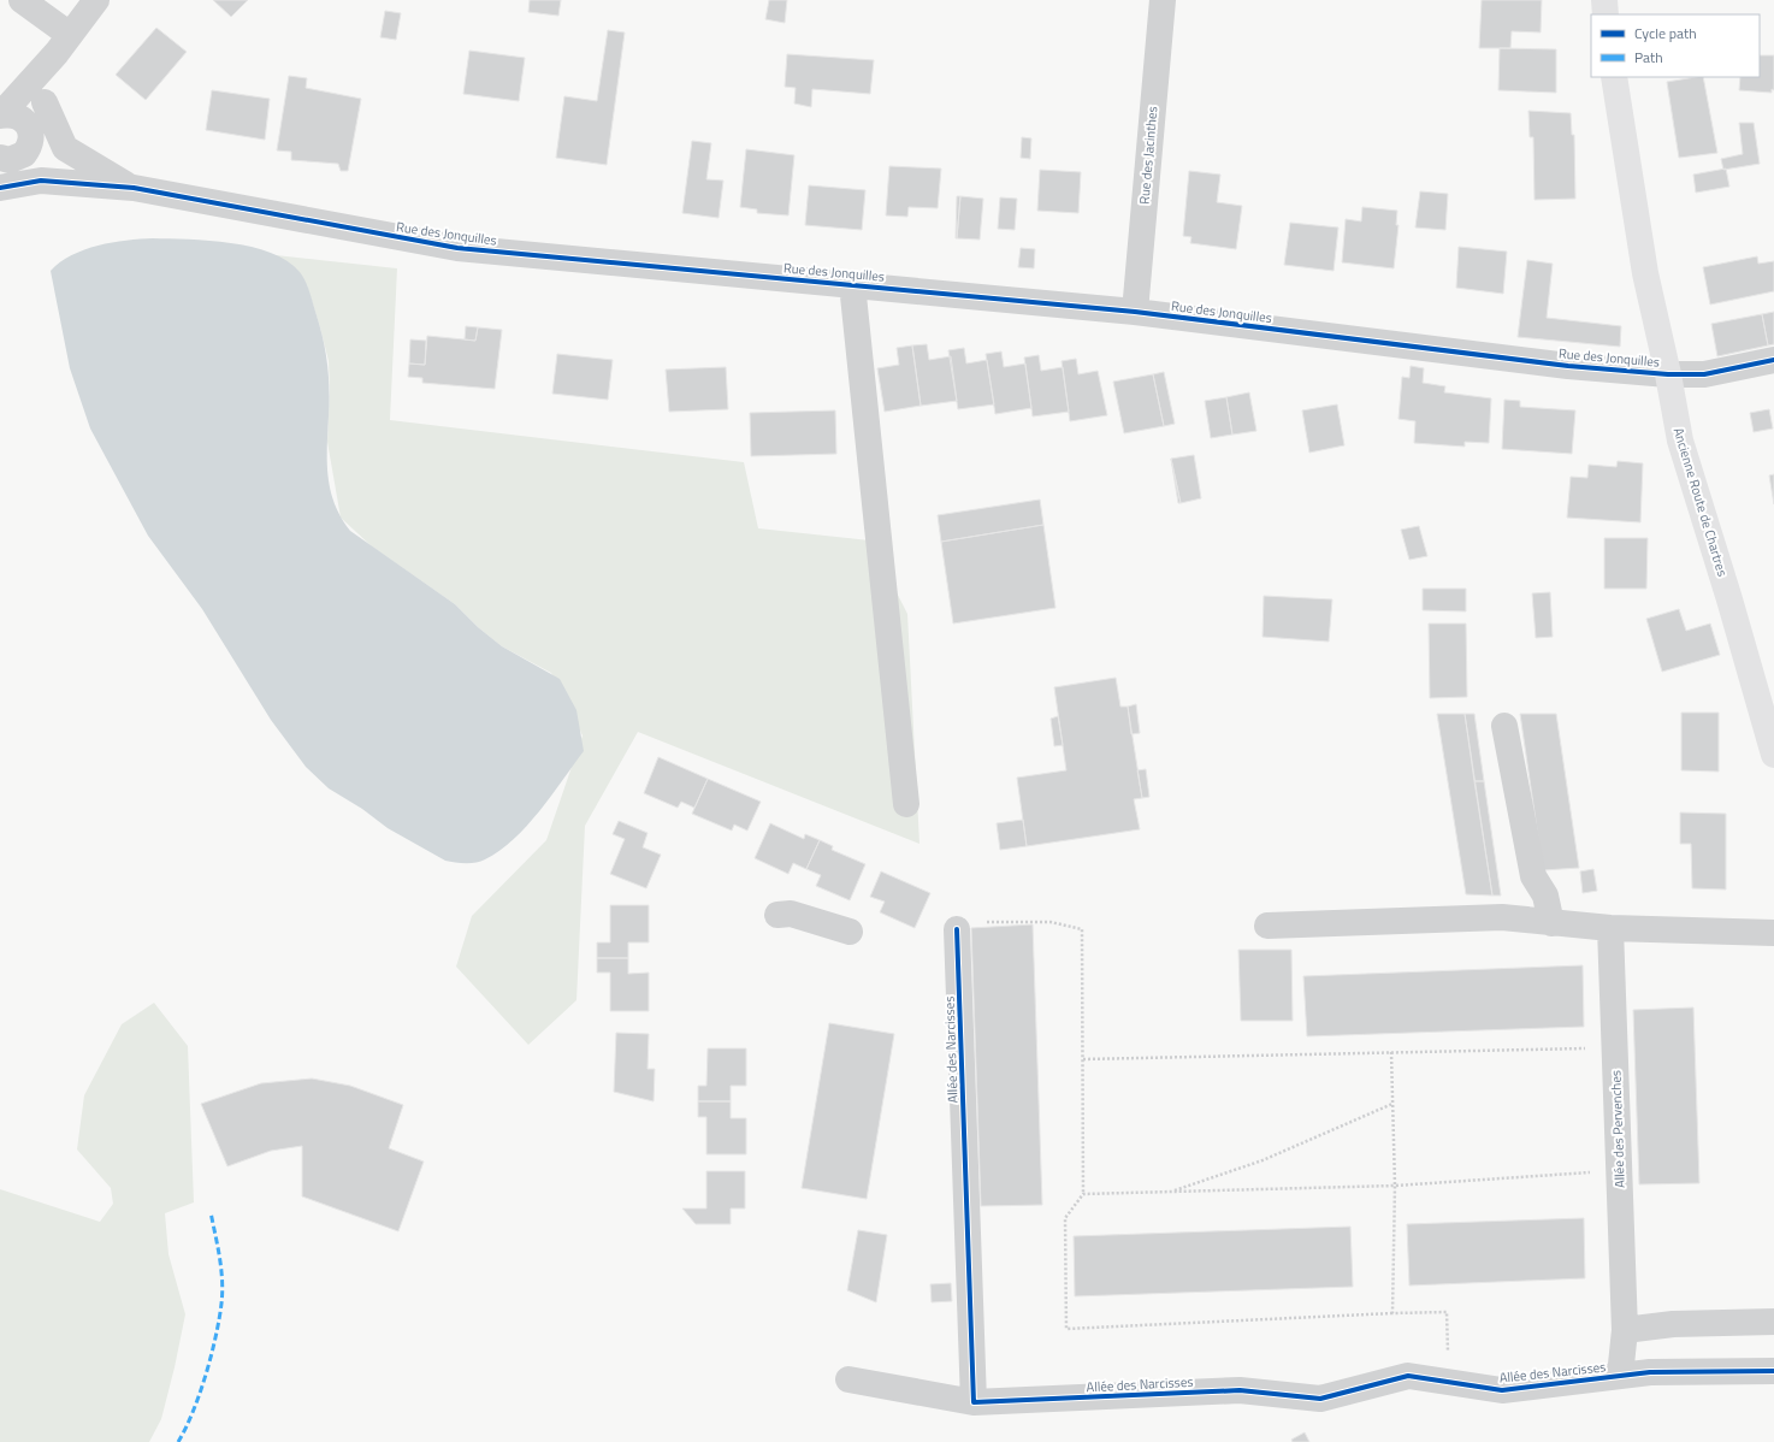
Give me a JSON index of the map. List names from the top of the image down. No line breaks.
{"streets":{"main road":["Ancienne Route de Chartres"],"street":["Rue des Jacinthes","Rue des Jonquilles","Allée des Narcisses","Allée des Pervenches"]},"crossings":[["Rue des Jacinthes","Rue des Jonquilles"],["Rue des Jonquilles","Ancienne Route de Chartres"],["Allée des Narcisses","Allée des Pervenches"]],"legend":["Cycle path","Path"]}
